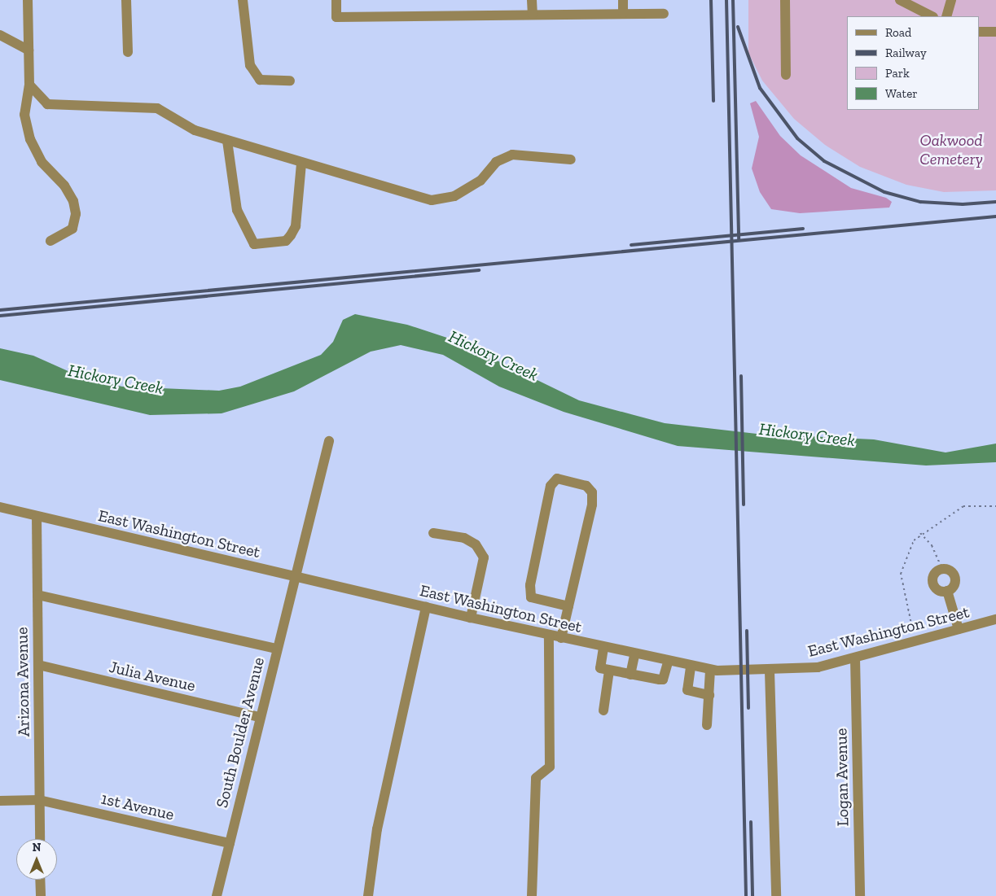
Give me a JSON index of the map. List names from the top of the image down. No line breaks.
{"streets":{"street":["East Washington Street","Julia Avenue","Arizona Avenue","South Boulder Avenue","Logan Avenue","1st Avenue"]},"crossings":[["East Washington Street","Arizona Avenue"],["East Washington Street","South Boulder Avenue"],["East Washington Street","Logan Avenue"],["Julia Avenue","Arizona Avenue"],["Julia Avenue","South Boulder Avenue"],["Arizona Avenue","1st Avenue"],["South Boulder Avenue","1st Avenue"]],"water":["Hickory Creek"],"parks":["Oakwood Cemetery"],"legend":["Road","Railway","Park","Water"],"north":"top"}
